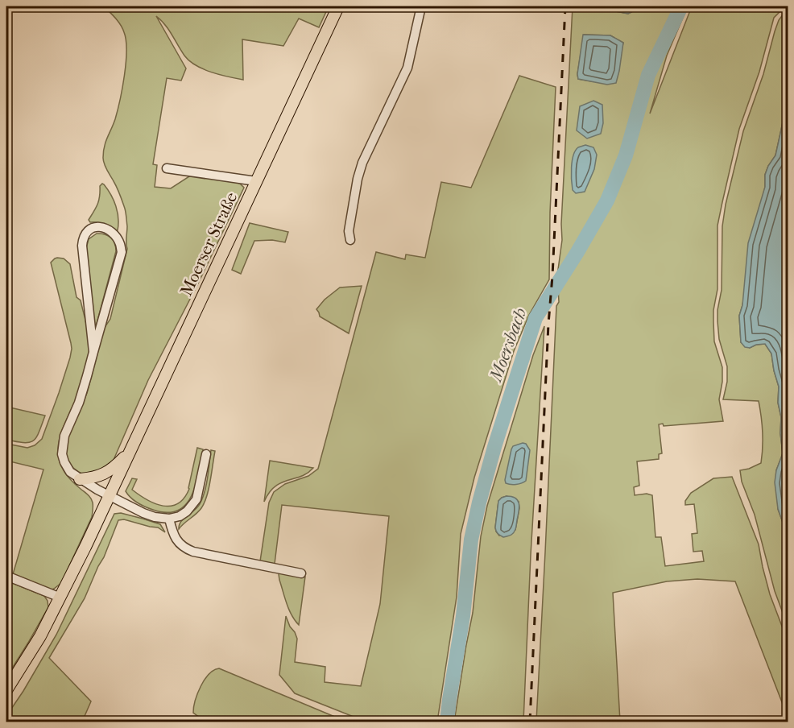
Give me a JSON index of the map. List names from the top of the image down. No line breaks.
{"streets":{"main road":["Moerser Straße"]},"water":["Moersbach"]}
